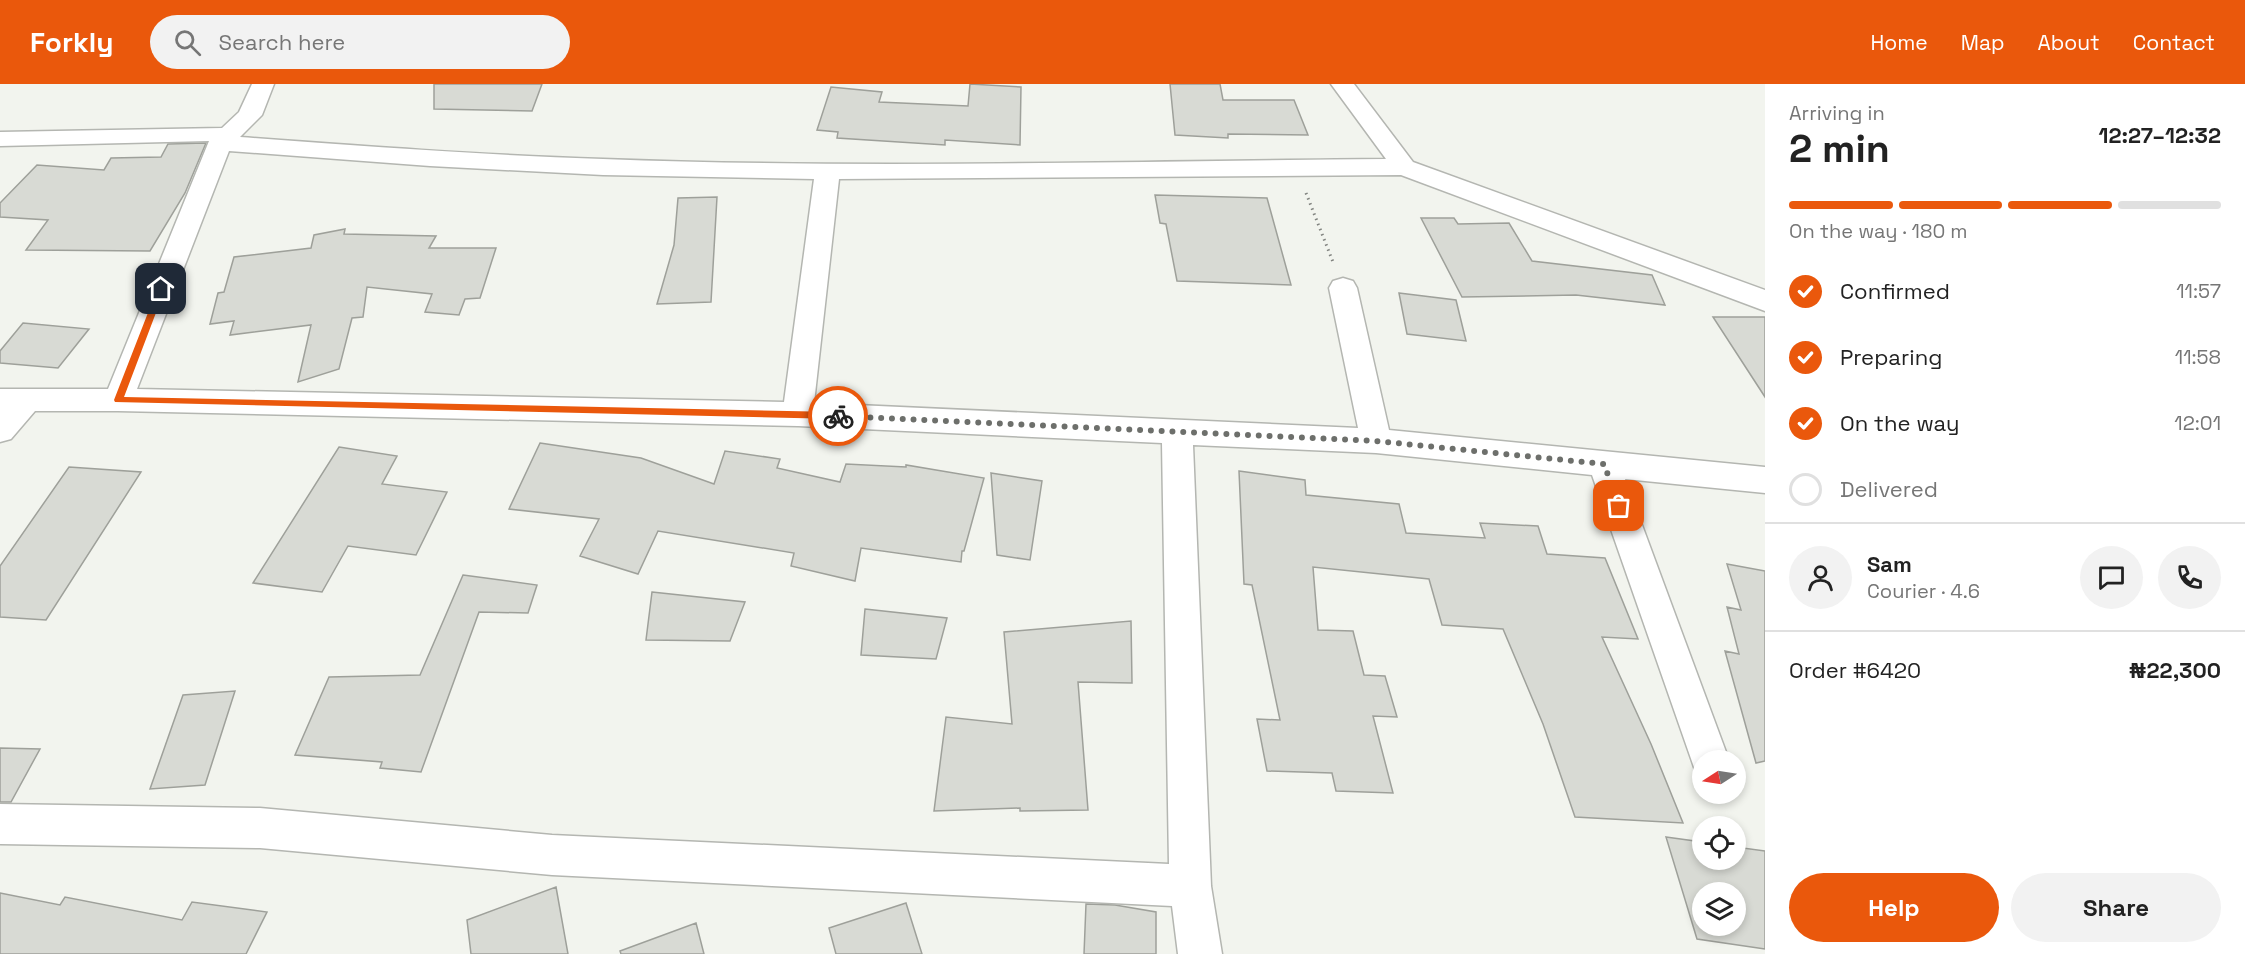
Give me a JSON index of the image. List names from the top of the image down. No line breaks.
{"north":"left","page":{"header":"Forkly","search":"Search here","nav":["Home","Map","About","Contact"],"heading":["2 min","Arriving in","12:27–12:32"],"panel":["Sam","Courier · 4.6","Order #6420","₦22,300"],"bar":"On the way · 180 m","list":[["Confirmed","11:57"],["Preparing","11:58"],["On the way","12:01"],"Delivered"],"buttons":["Help","Share"]}}
